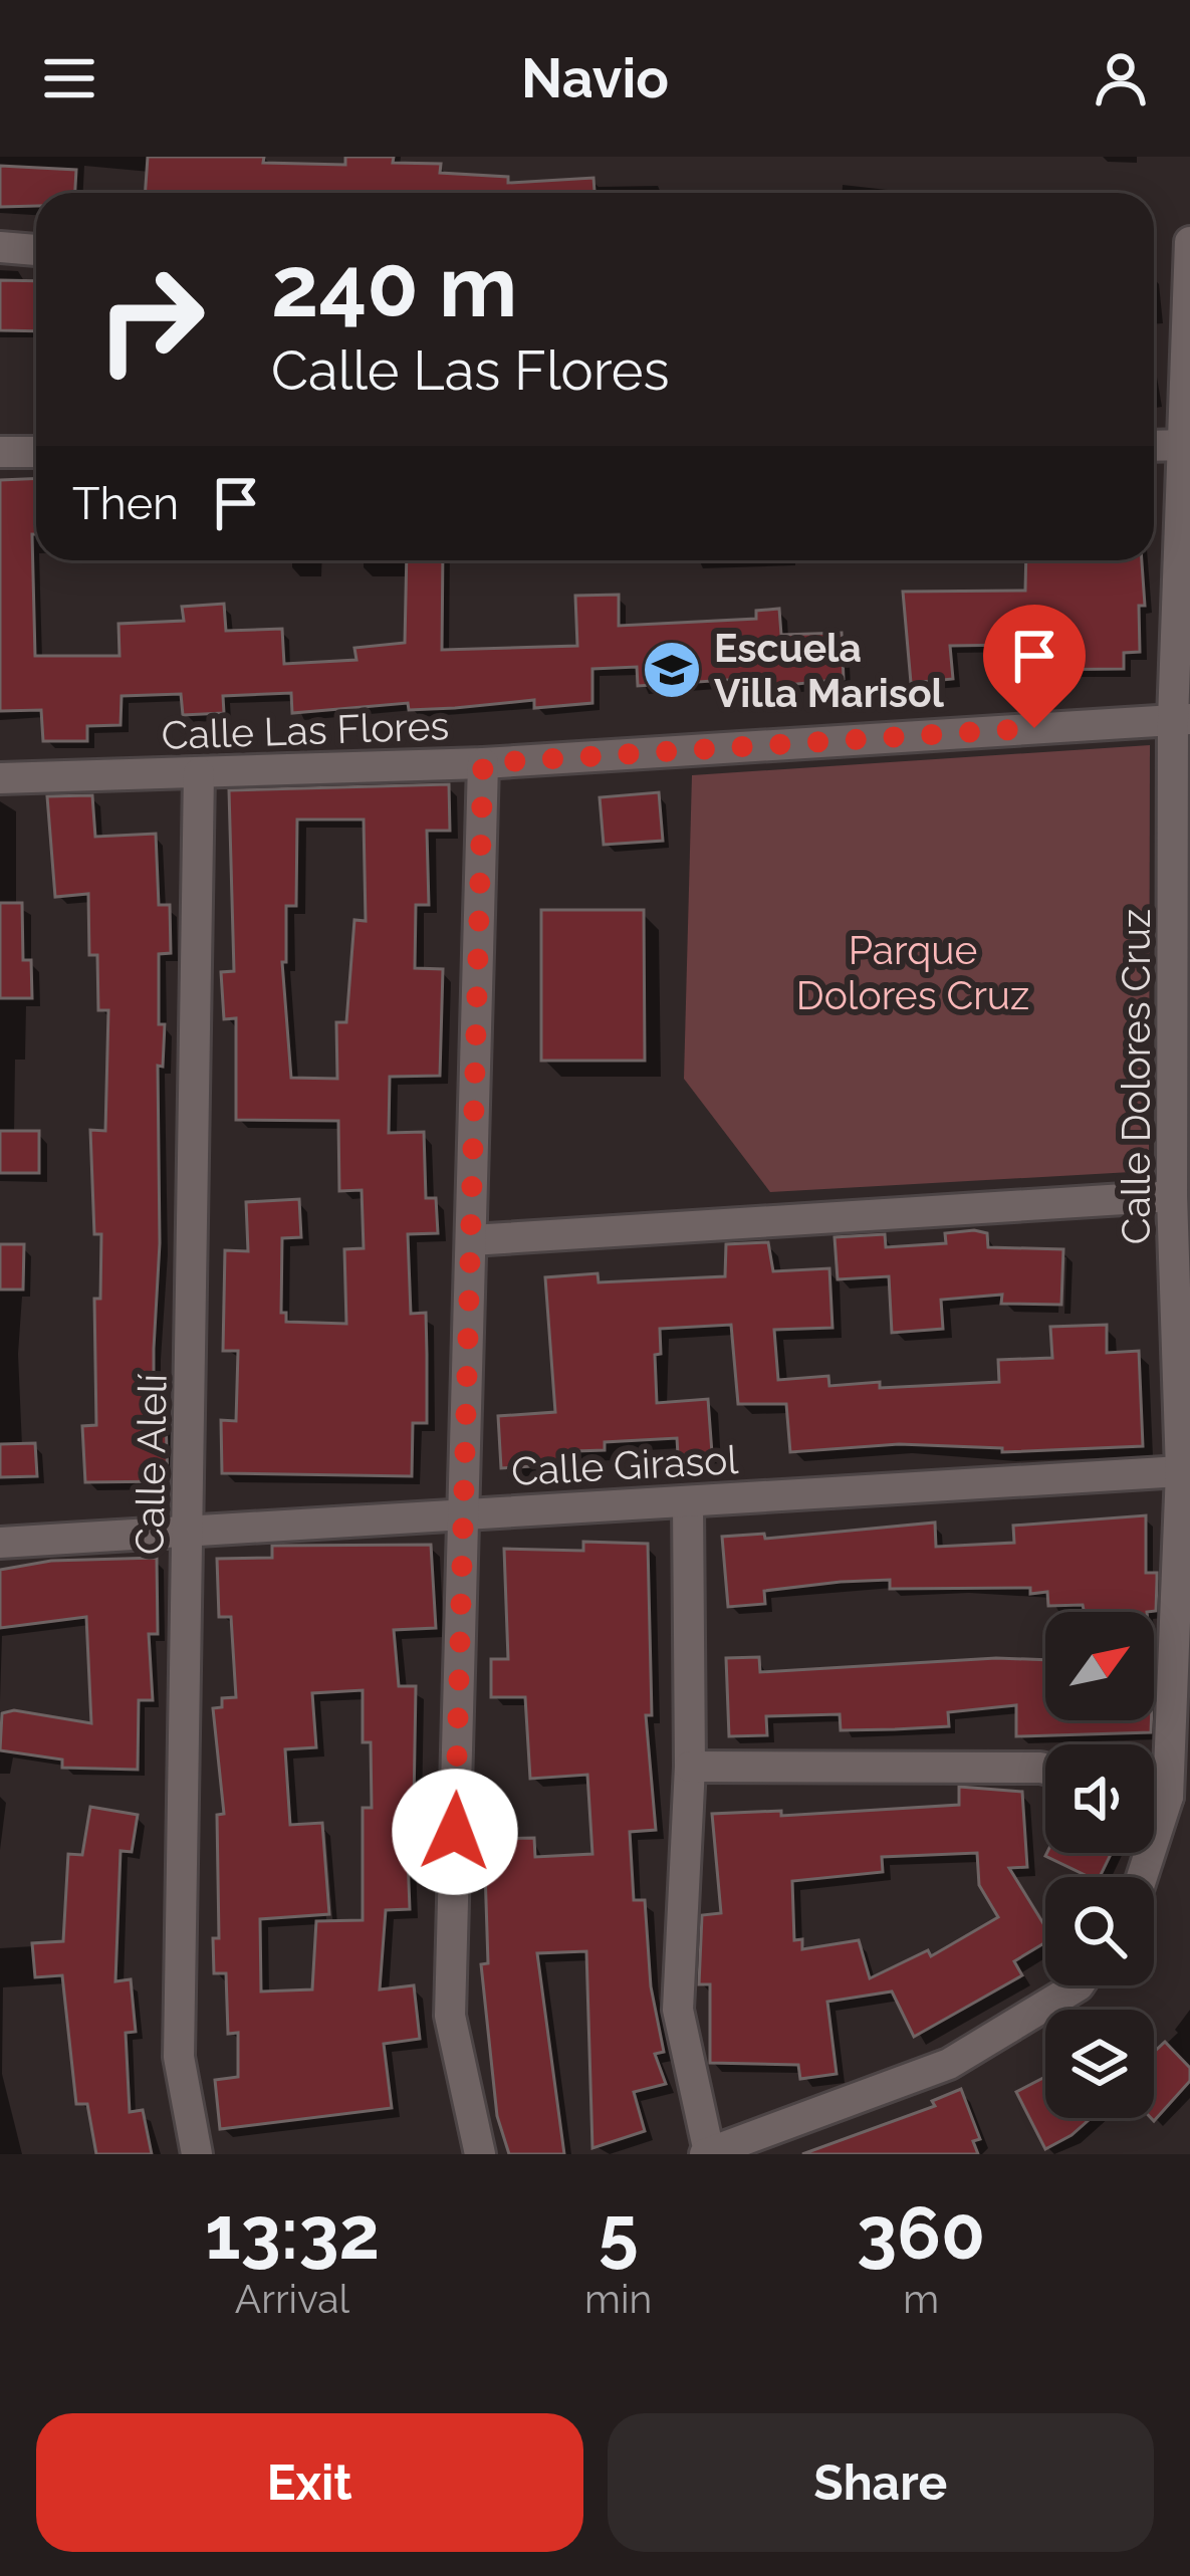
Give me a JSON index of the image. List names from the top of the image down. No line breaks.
{"streets":{"street":["Calle Las Flores","Calle Dolores Cruz","Calle Alelí","Calle Girasol"]},"crossings":[["Calle Las Flores","Calle Dolores Cruz"],["Calle Las Flores","Calle Alelí"],["Calle Dolores Cruz","Calle Girasol"],["Calle Alelí","Calle Girasol"]],"parks":["Parque Dolores Cruz"],"places":{"school or university":["Escuela Villa Marisol"]},"north":"top right","page":{"header":"Navio","turn":["240 m","Calle Las Flores"],"then":"Then","eta":["13:32","Arrival","5","min","360","m"],"buttons":["Exit","Share"]}}
